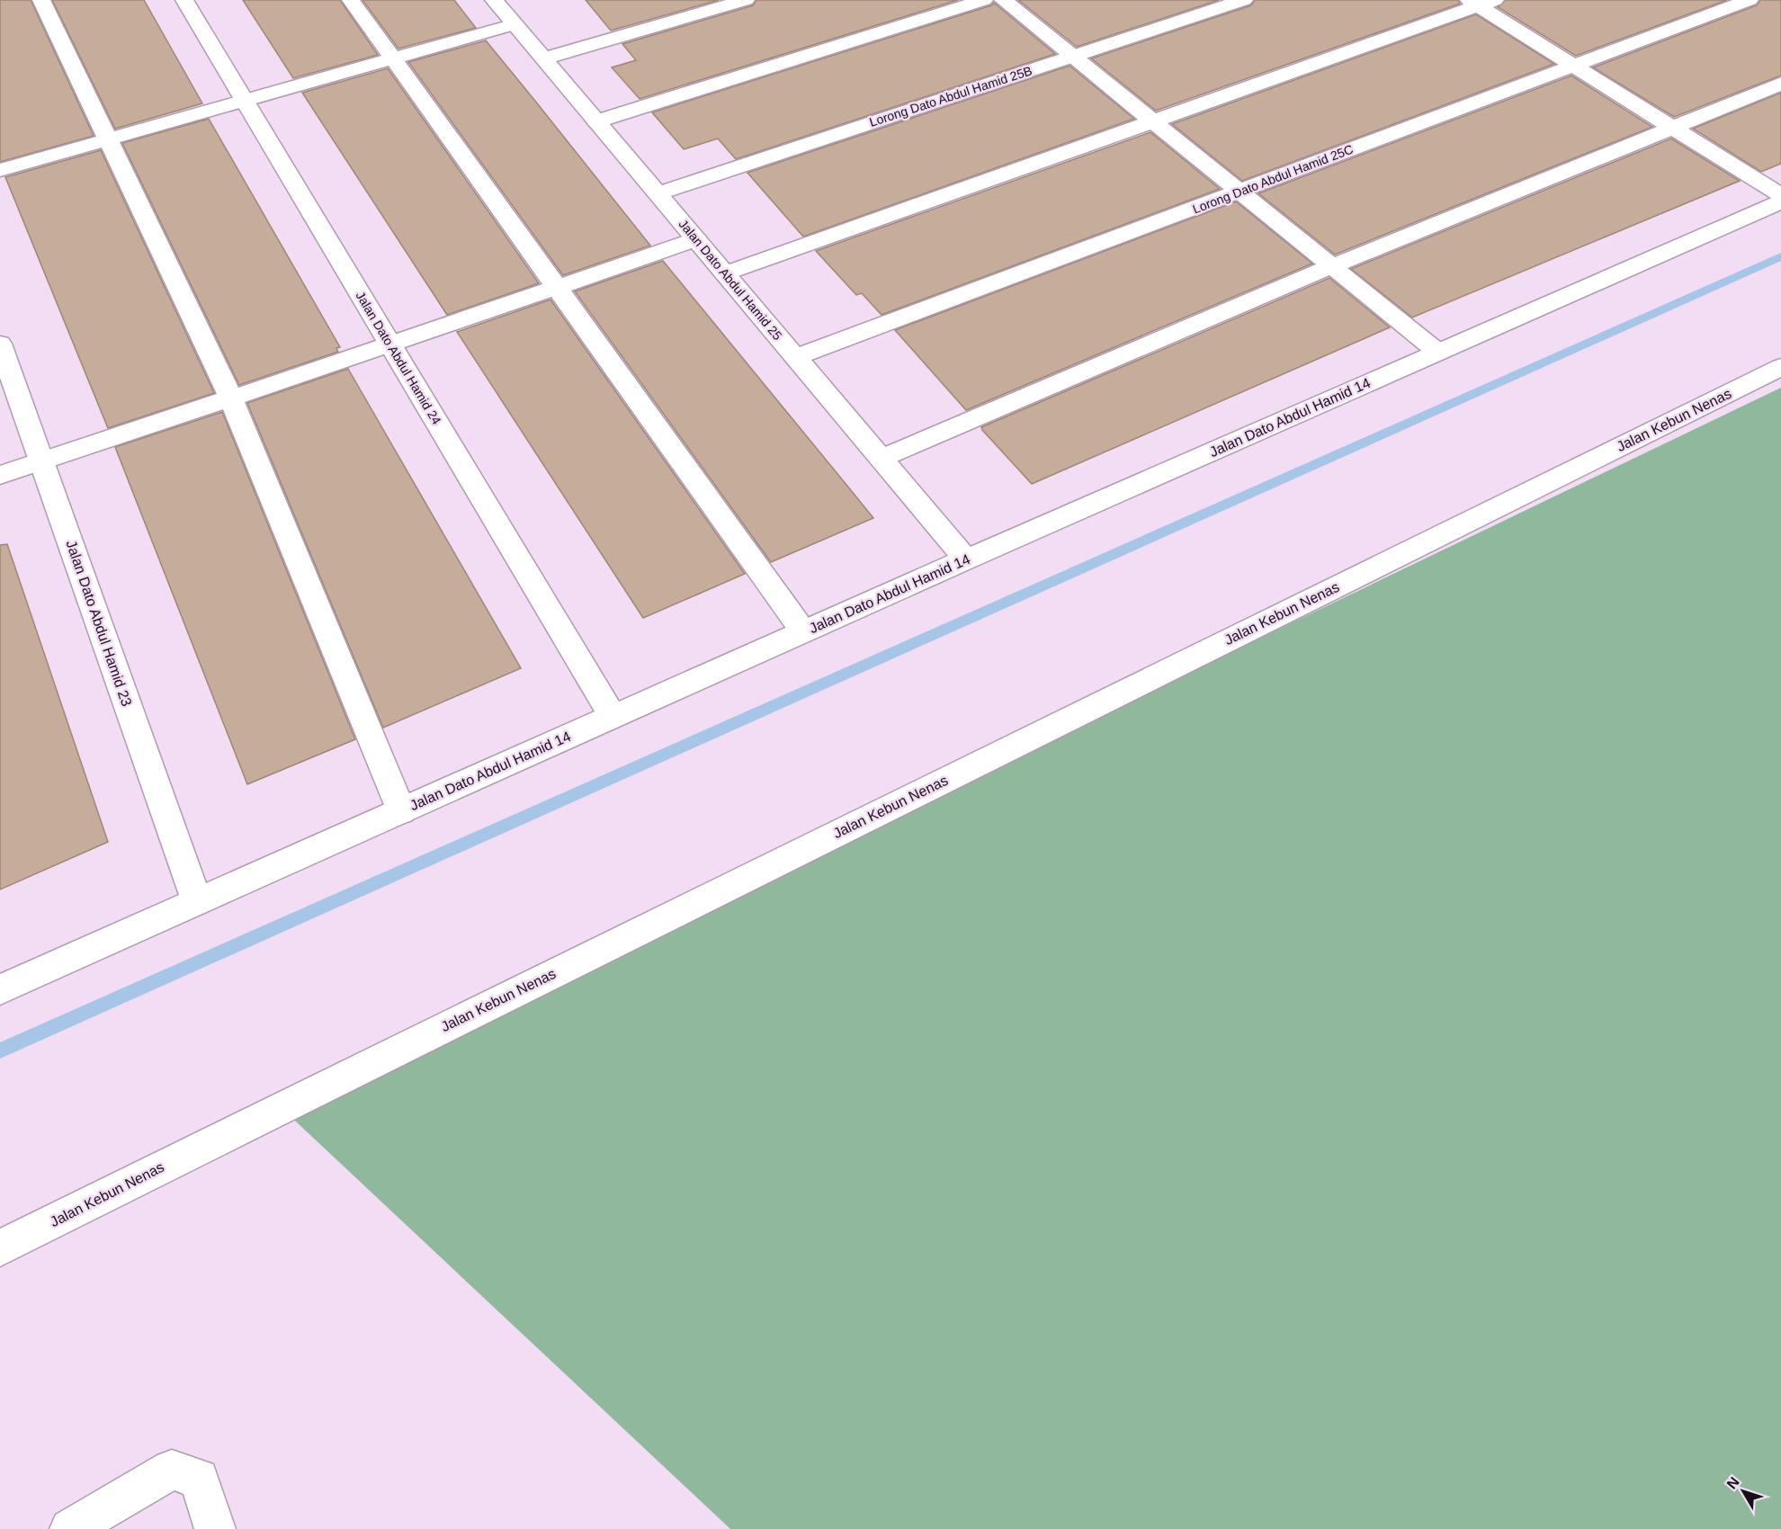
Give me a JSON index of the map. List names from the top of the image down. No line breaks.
{"streets":{"street":["Lorong Dato Abdul Hamid 25B","Lorong Dato Abdul Hamid 25C","Jalan Dato Abdul Hamid 25","Jalan Dato Abdul Hamid 24","Jalan Dato Abdul Hamid 14","Jalan Kebun Nenas","Jalan Dato Abdul Hamid 23"]},"crossings":[["Lorong Dato Abdul Hamid 25B","Jalan Dato Abdul Hamid 25"],["Lorong Dato Abdul Hamid 25C","Jalan Dato Abdul Hamid 25"],["Jalan Dato Abdul Hamid 25","Jalan Dato Abdul Hamid 14"],["Jalan Dato Abdul Hamid 24","Jalan Dato Abdul Hamid 14"],["Jalan Dato Abdul Hamid 14","Jalan Dato Abdul Hamid 23"]],"north":"top left"}
